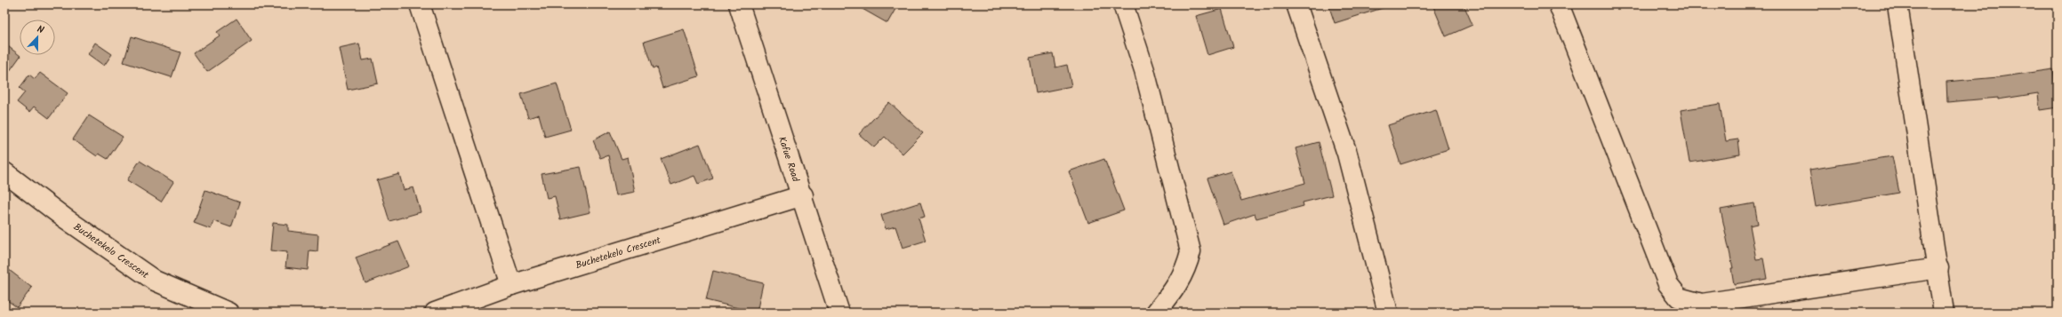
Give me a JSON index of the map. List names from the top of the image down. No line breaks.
{"streets":{"street":["Kafue Road","Buchetekelo Crescent"]},"crossings":[["Kafue Road","Buchetekelo Crescent"]],"north":"top"}
